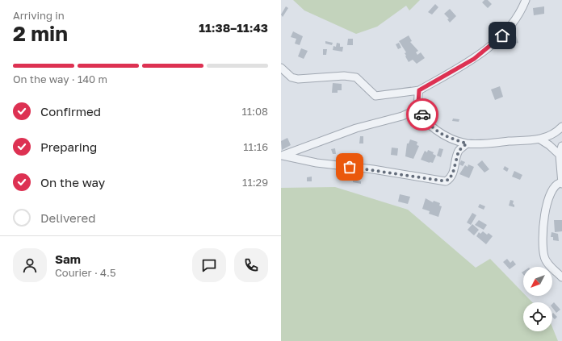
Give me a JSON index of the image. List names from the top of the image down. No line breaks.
{"north":"bottom left","page":{"heading":["2 min","Arriving in","11:38–11:43"],"panel":["Sam","Courier · 4.5"],"bar":"On the way · 140 m","list":[["Confirmed","11:08"],["Preparing","11:16"],["On the way","11:29"],"Delivered"]}}
